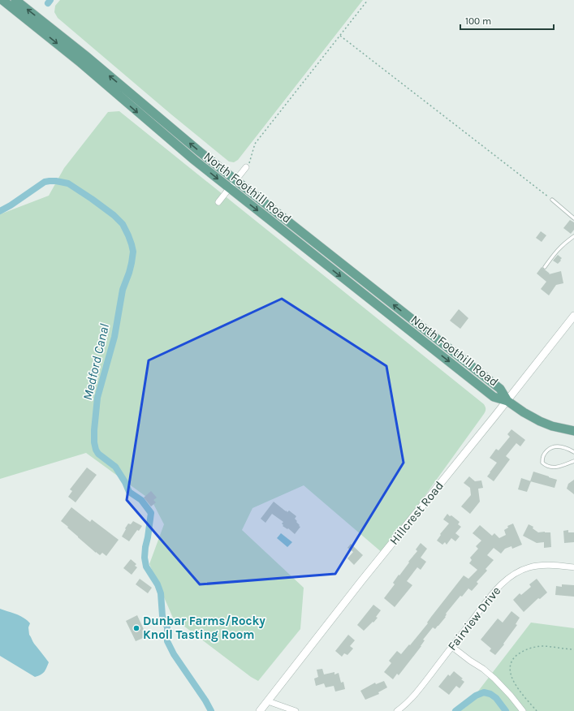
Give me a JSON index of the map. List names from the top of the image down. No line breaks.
{"streets":{"main road":["North Foothill Road"],"street":["Hillcrest Road","Fairview Drive"]},"crossings":[["North Foothill Road","Hillcrest Road"]],"water":["Medford Canal"],"places":["Dunbar Farms/Rocky Knoll Tasting Room"],"scale_bar":"100 m"}
